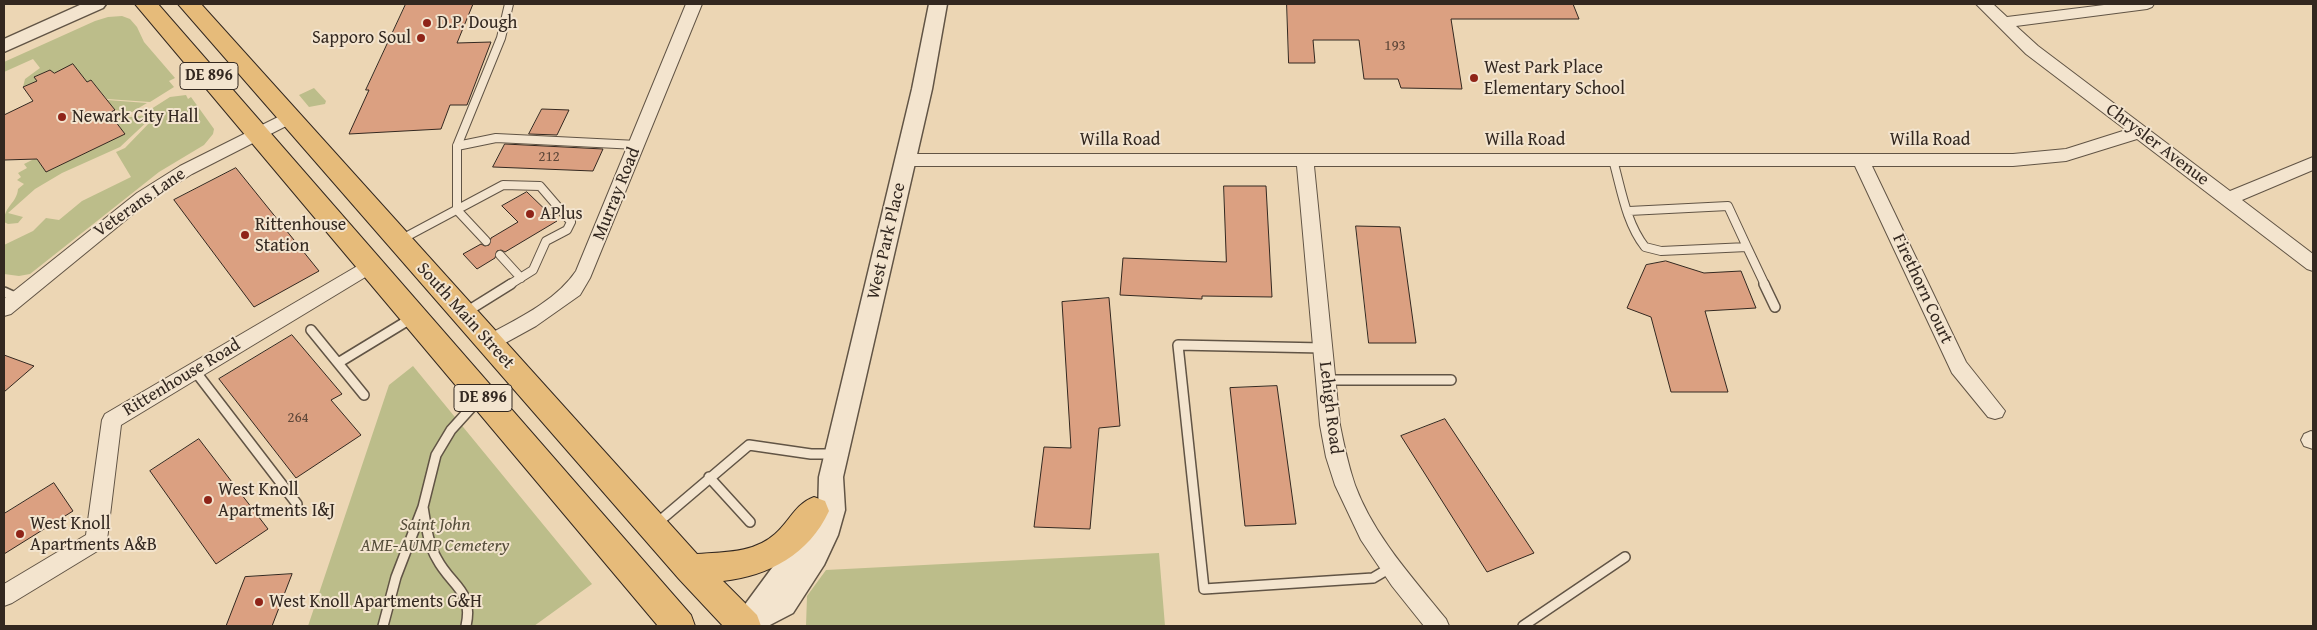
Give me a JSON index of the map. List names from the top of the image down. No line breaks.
{"streets":{"main road":["DE 896","South Main Street"],"street":["Willa Road","Chrysler Avenue","Murray Road","Veterans Lane","West Park Place","Firethorn Court","Rittenhouse Road","Lehigh Road"]},"crossings":[["Willa Road","Chrysler Avenue"],["Willa Road","West Park Place"],["Willa Road","Firethorn Court"],["Willa Road","Lehigh Road"],["Murray Road","South Main Street"],["Veterans Lane","South Main Street"],["West Park Place","South Main Street"],["South Main Street","Rittenhouse Road"]],"parks":["Saint John AME-AUMP Cemetery"],"places":["D.P. Dough","Sapporo Soul","West Park Place Elementary School","Newark City Hall","APlus","Rittenhouse Station","West Knoll Apartments I&J","West Knoll Apartments A&B","West Knoll Apartments G&H"],"house_numbers":["193","212","264"]}
